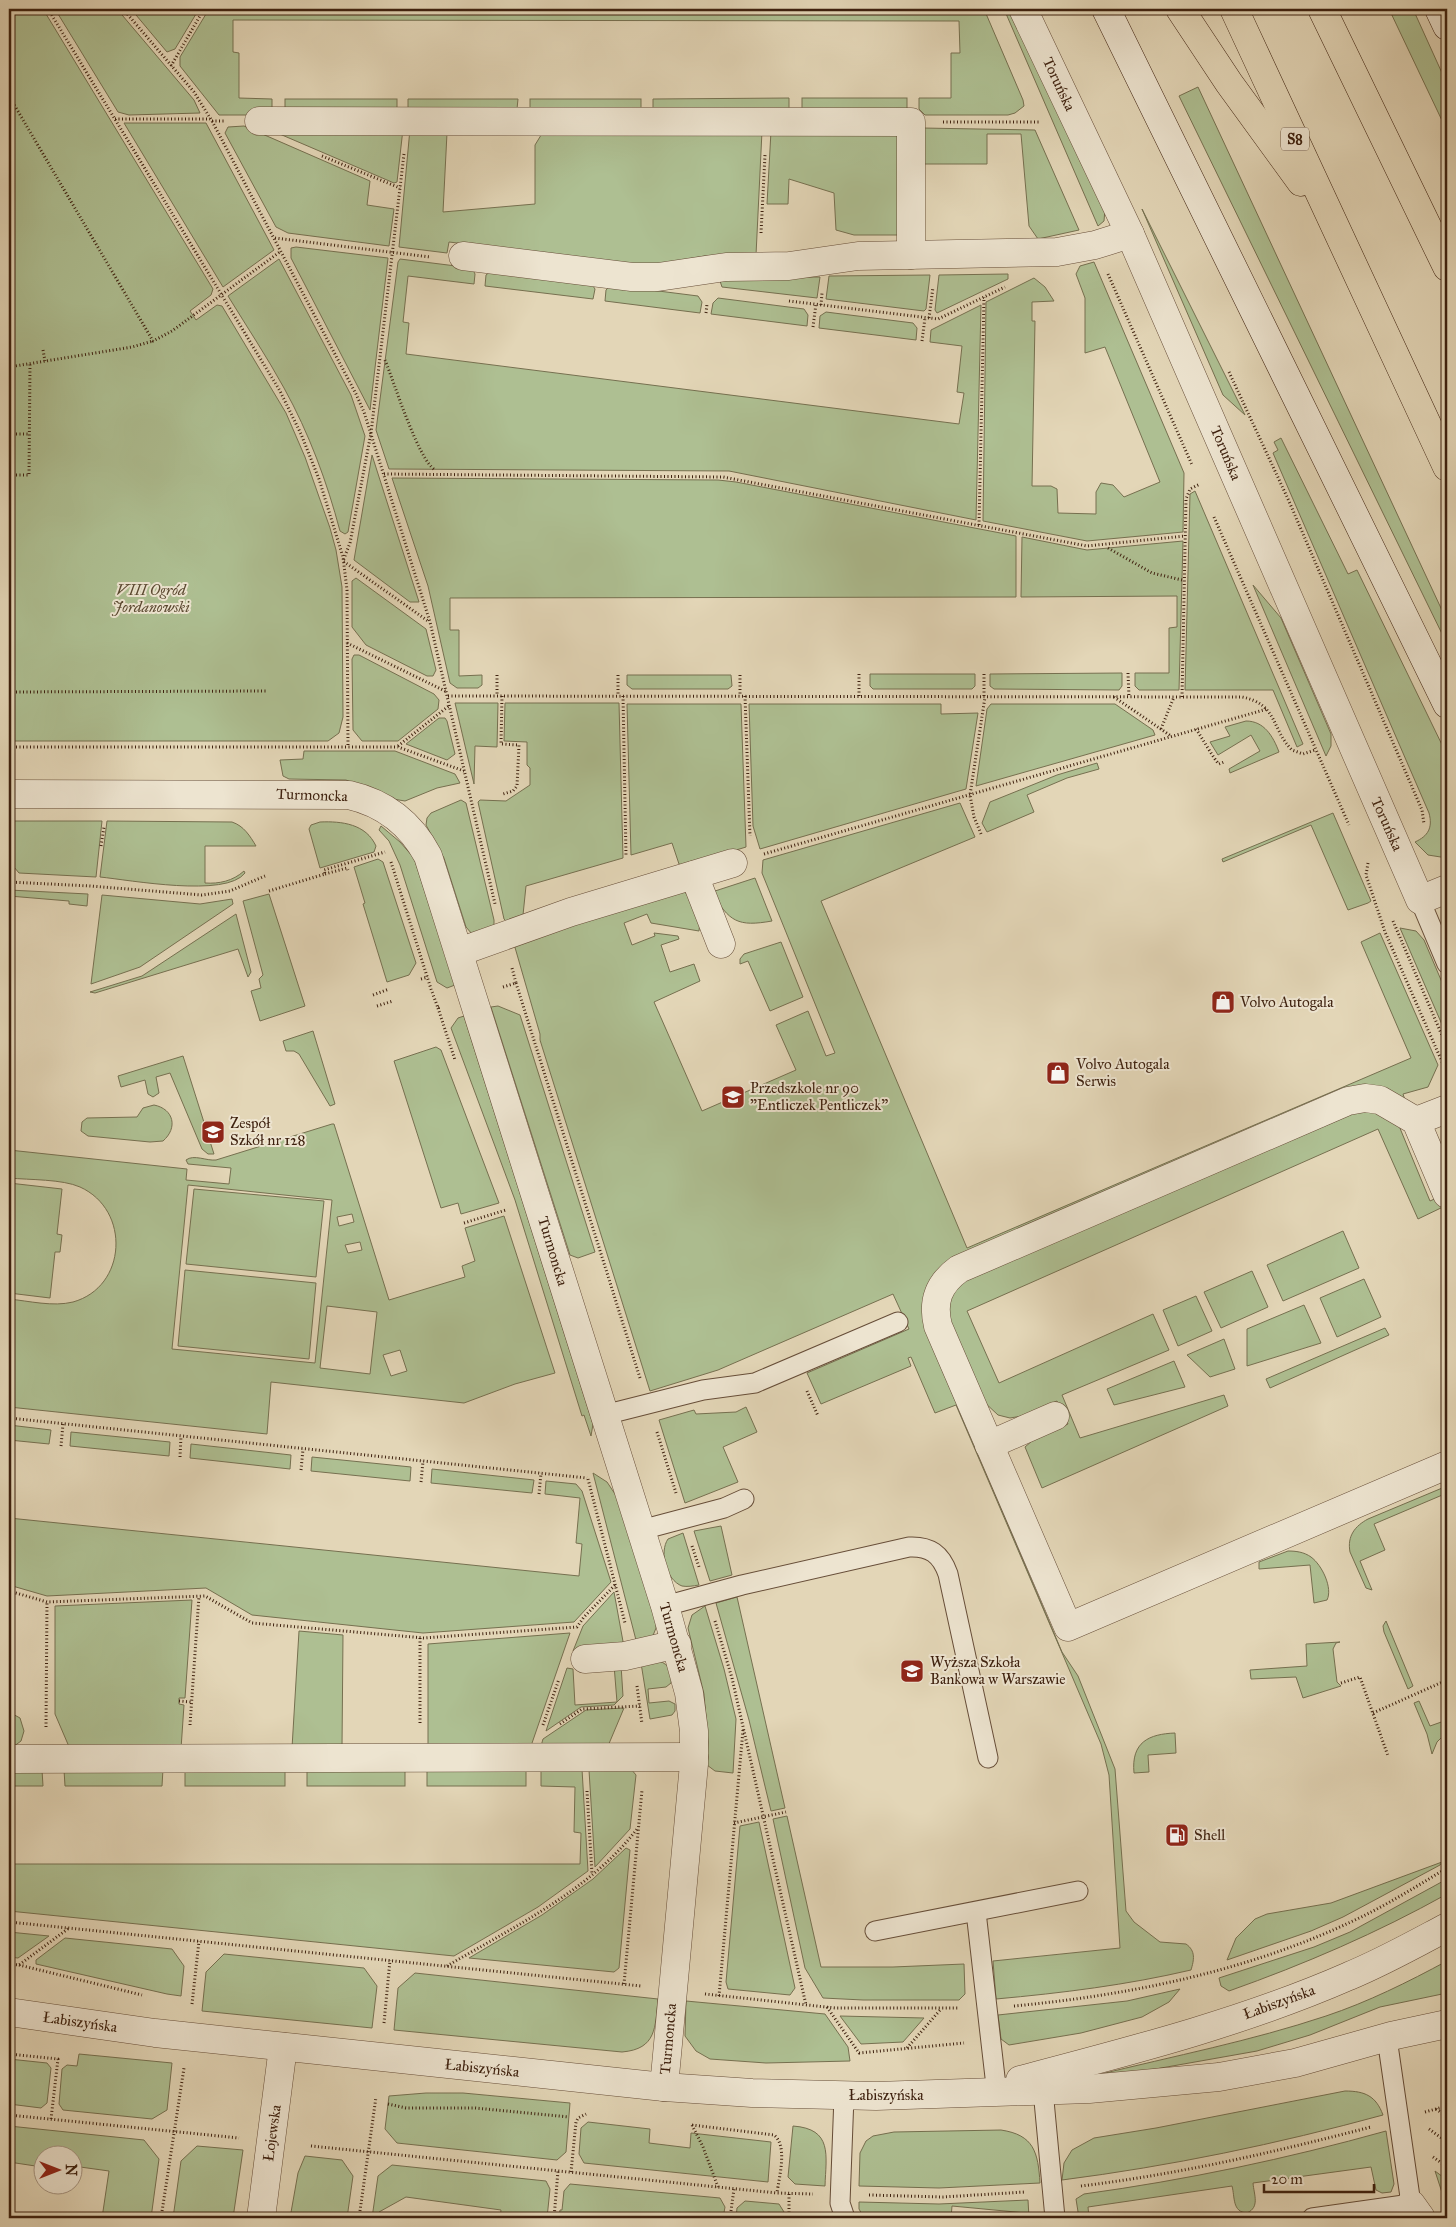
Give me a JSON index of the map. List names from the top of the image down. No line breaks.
{"streets":{"highway":["S8"],"street":["Toruńska","Turmoncka","Łabiszyńska","Łojewska"]},"crossings":[["Turmoncka","Łabiszyńska"],["Łabiszyńska","Łojewska"]],"parks":["VIII Ogród Jordanowski"],"places":{"shop":["Volvo Autogala","Volvo Autogala Serwis"],"school or university":["Przedszkole nr 90 \"Entliczek Pentliczek\"","Zespół Szkół nr 128","Wyższa Szkoła Bankowa w Warszawie"],"fuel station":["Shell"]},"scale_bar":"20 m","north":"right"}
